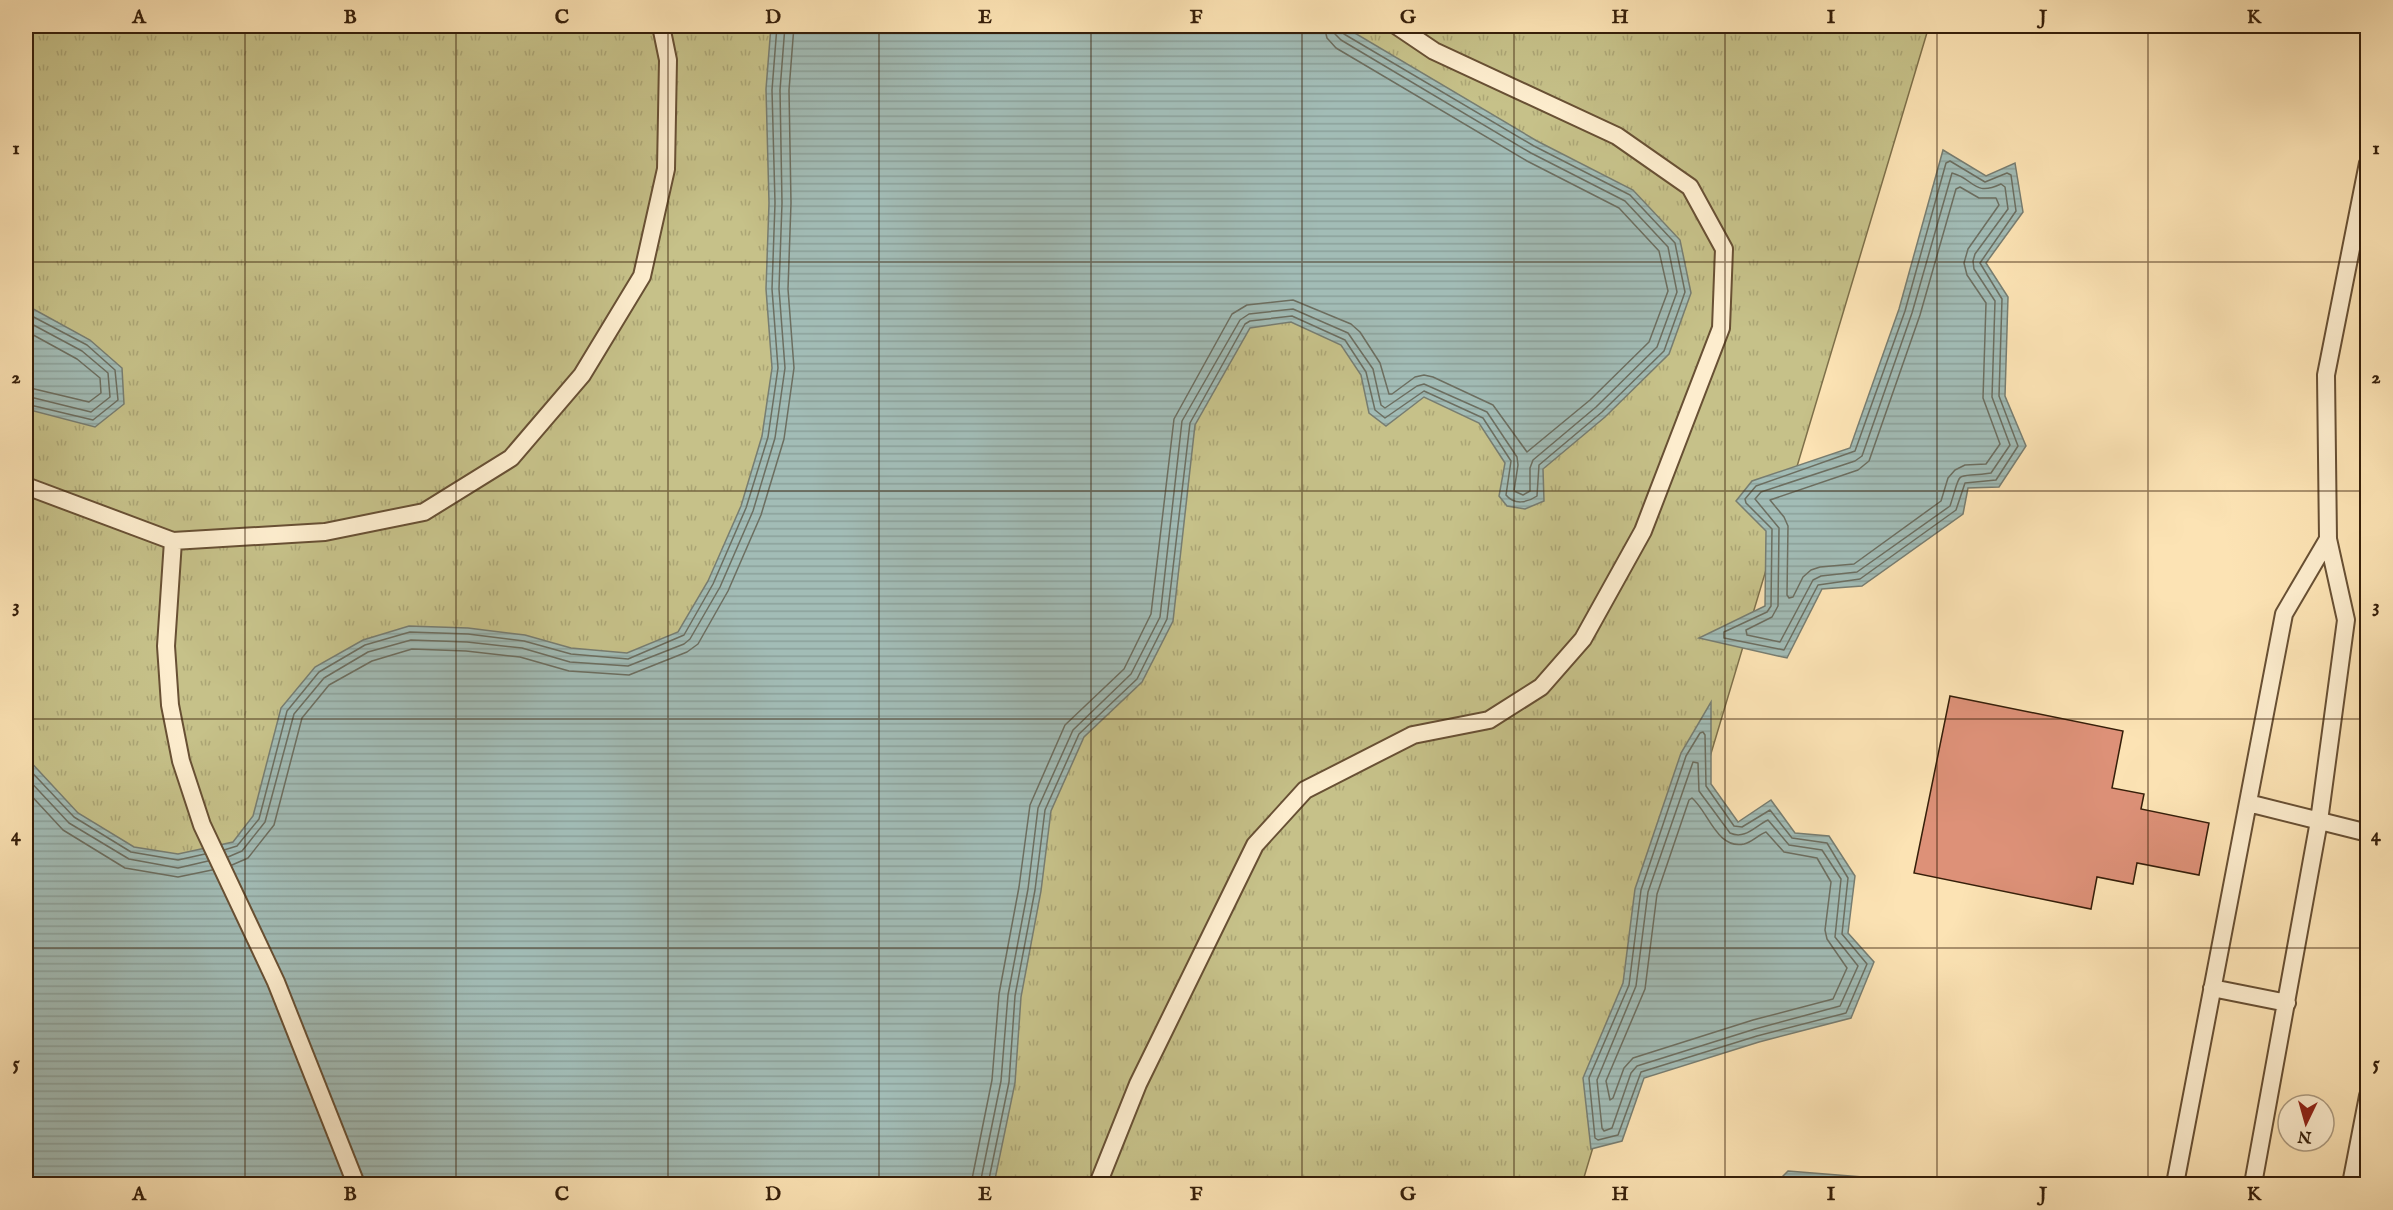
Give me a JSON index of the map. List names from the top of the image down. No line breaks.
{"north":"bottom","grid":{"columns":["A","B","C","D","E","F","G","H","I","J","K"],"rows":["1","2","3","4","5"]}}
